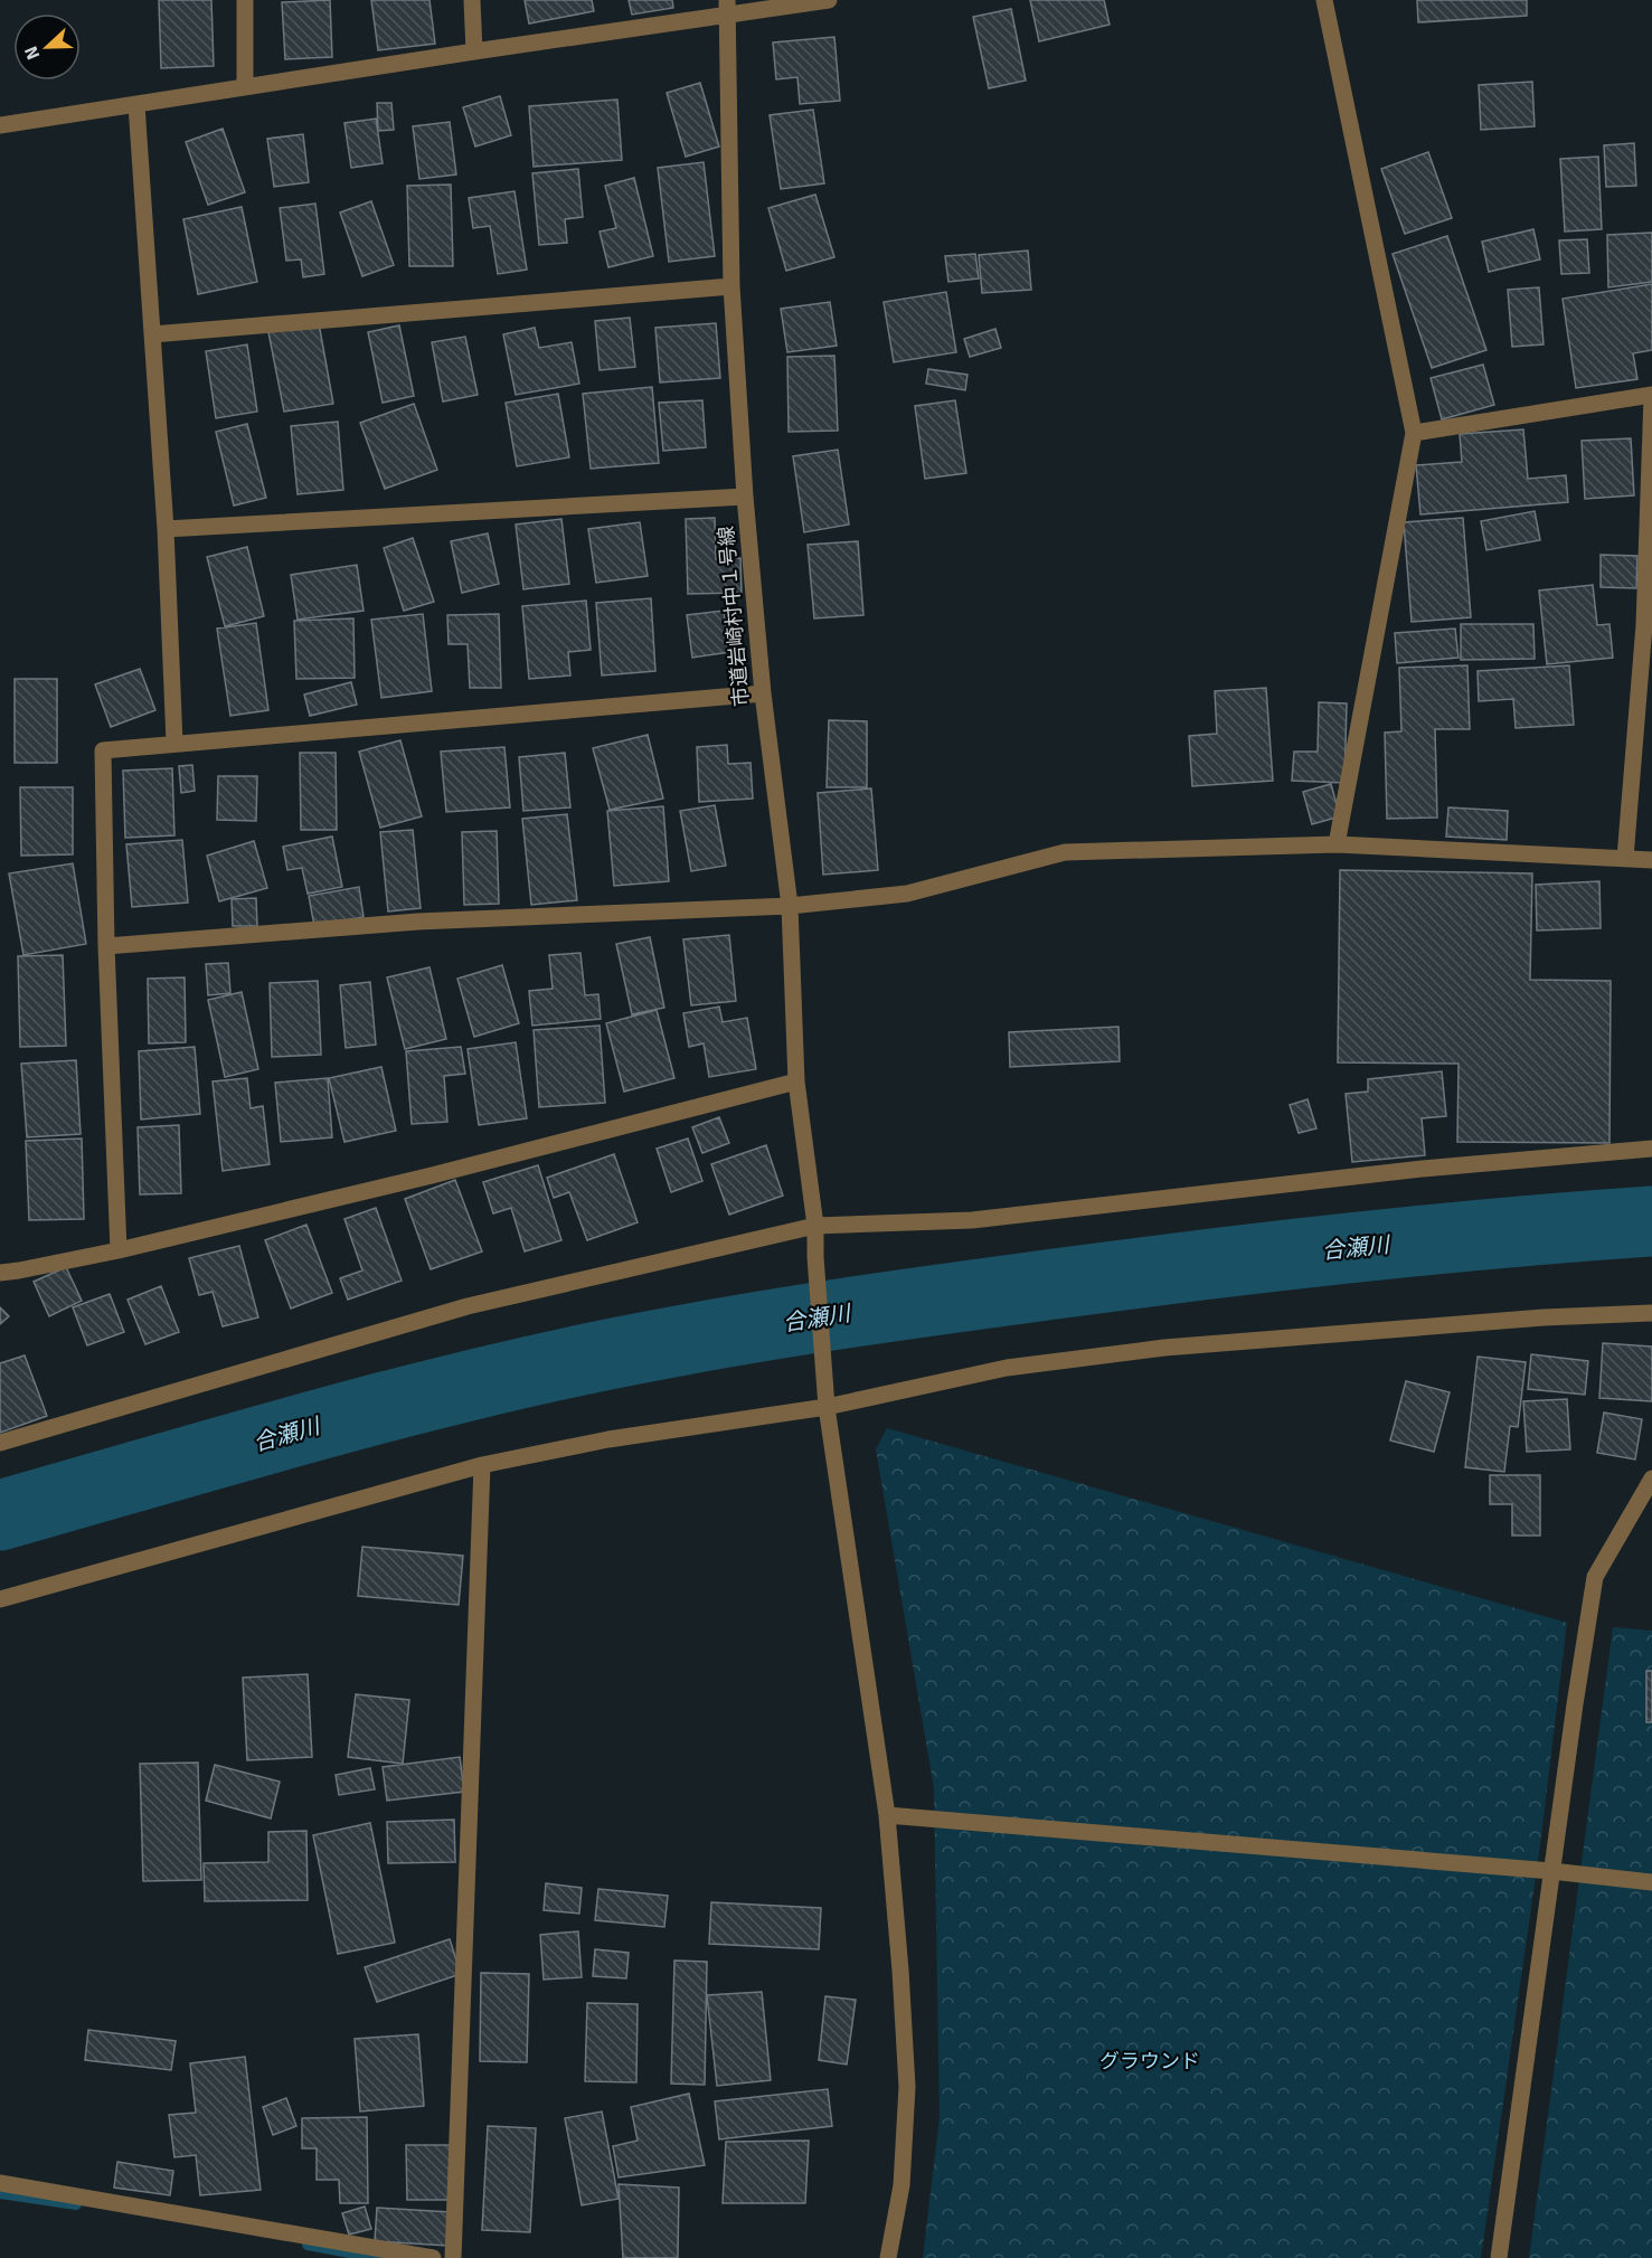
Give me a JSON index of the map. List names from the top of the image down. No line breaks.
{"streets":{"street":["市道岩崎村中１号線"]},"water":["合瀬川"],"parks":["グラウンド"],"north":"left"}
